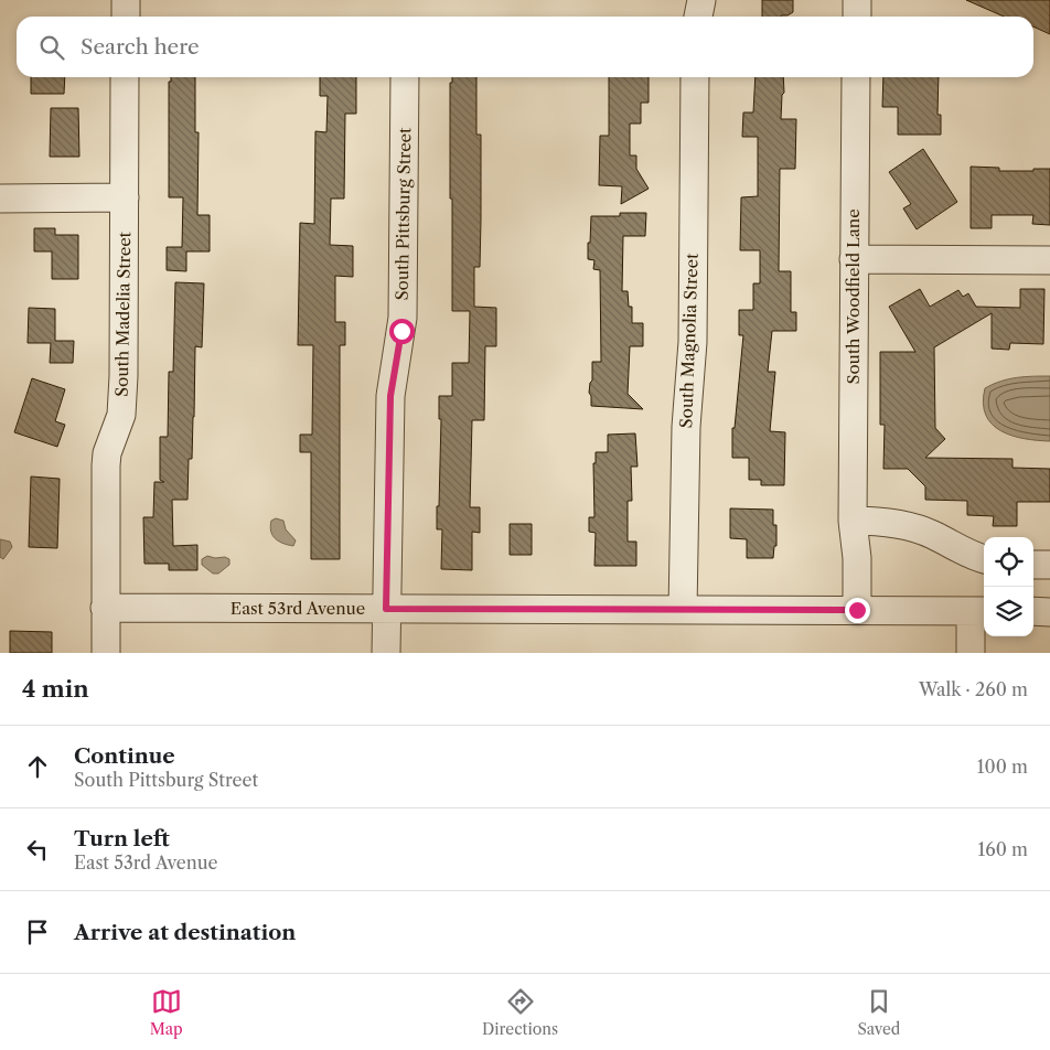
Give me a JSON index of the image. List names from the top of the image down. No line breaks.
{"streets":{"street":["South Pittsburg Street","South Woodfield Lane","South Madelia Street","South Magnolia Street","East 53rd Avenue"]},"crossings":[["South Pittsburg Street","East 53rd Avenue"],["South Woodfield Lane","East 53rd Avenue"],["South Madelia Street","East 53rd Avenue"],["South Magnolia Street","East 53rd Avenue"]],"page":{"search":"Search here","heading":["4 min","Walk · 260 m"],"list":[["Continue","South Pittsburg Street","100 m"],["Turn left","East 53rd Avenue","160 m"],"Arrive at destination"],"nav":["Map","Directions","Saved"]}}
